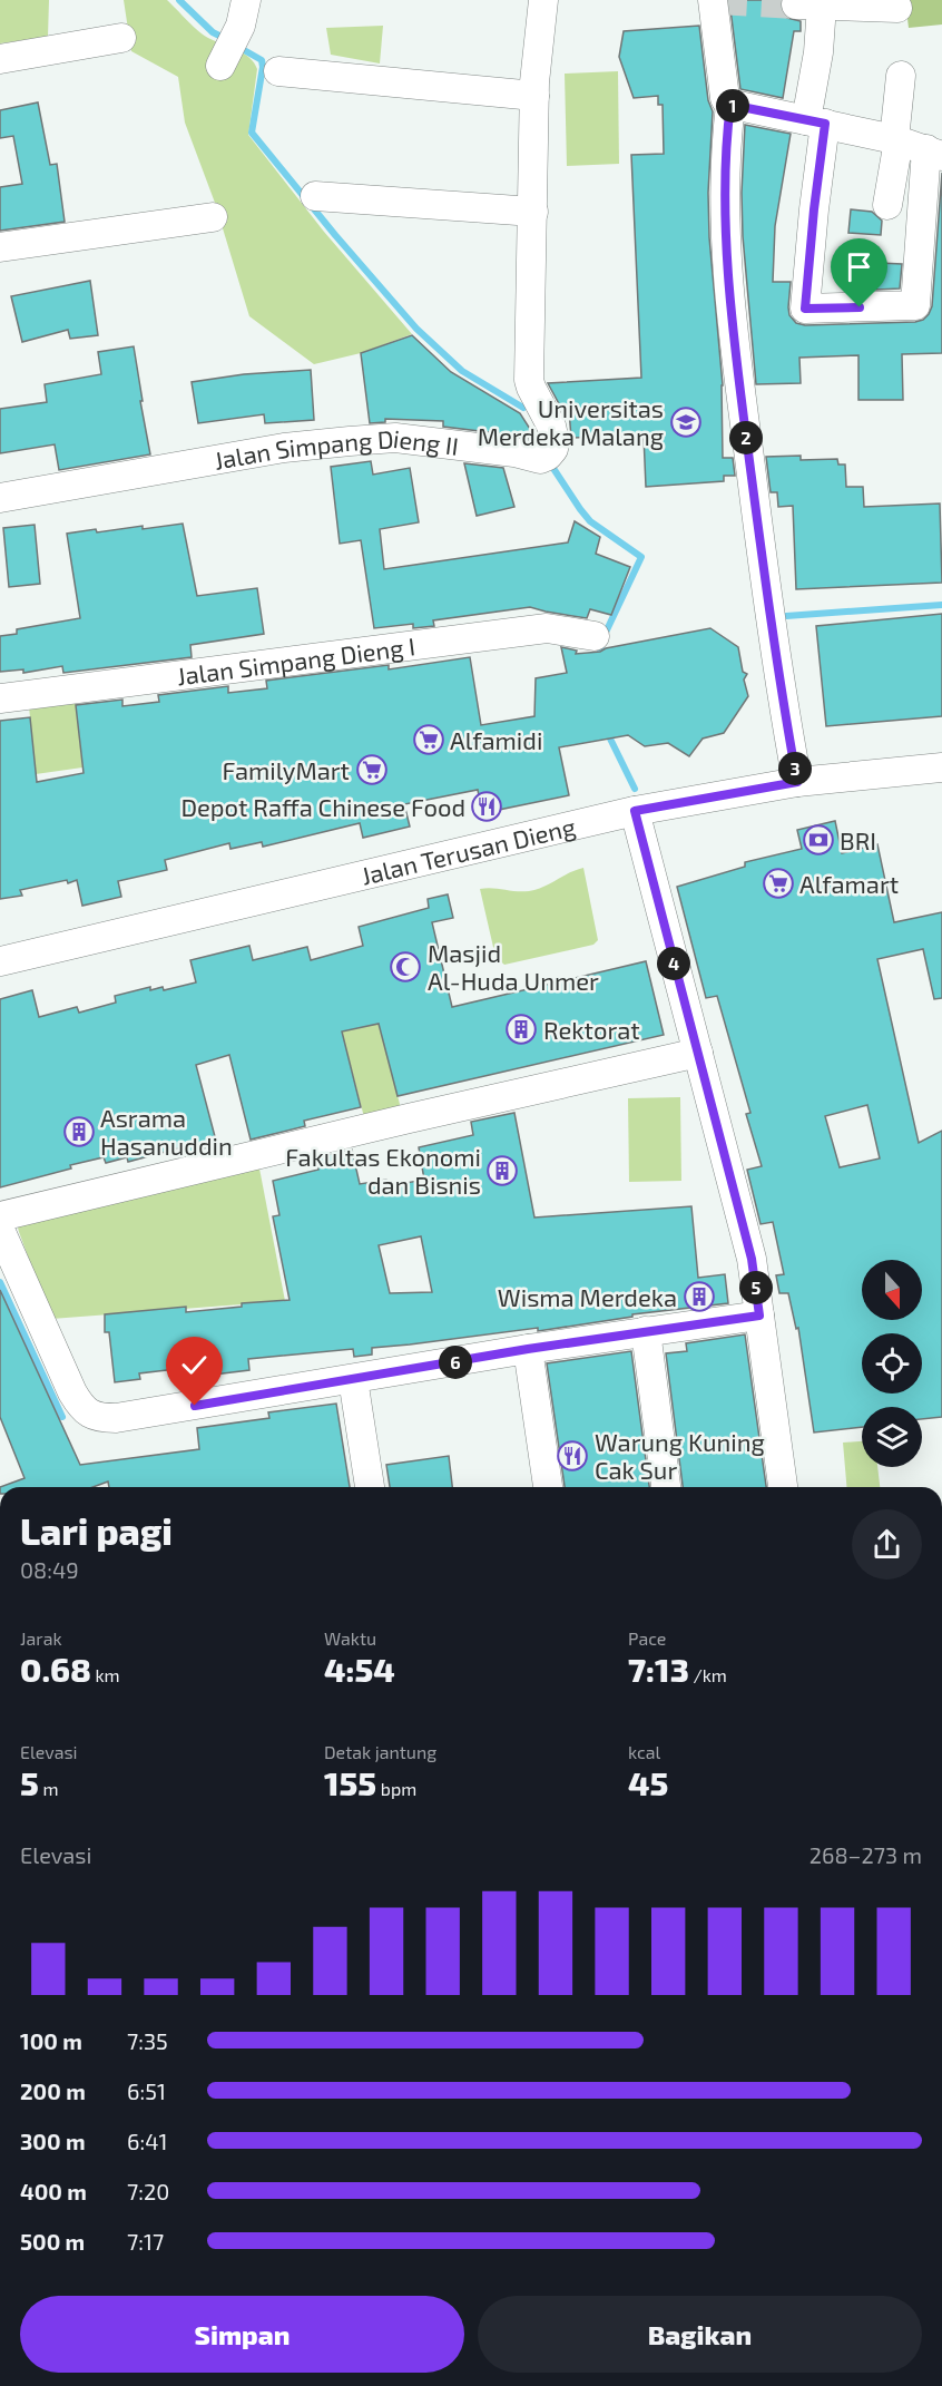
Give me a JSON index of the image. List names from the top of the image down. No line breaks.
{"streets":{"street":["Jalan Simpang Dieng II","Jalan Simpang Dieng I","Jalan Terusan Dieng"]},"places":{"school or university":["Universitas Merdeka Malang"],"supermarket":["Alfamidi","FamilyMart","Alfamart"],"restaurant":["Depot Raffa Chinese Food","Warung Kuning Cak Sur"],"bank":["BRI"],"mosque":["Masjid Al-Huda Unmer"],"building":["Rektorat","Asrama Hasanuddin","Fakultas Ekonomi dan Bisnis","Wisma Merdeka"]},"north":"bottom","page":{"pins":["1","2","3","4","5","6"],"heading":["Lari pagi","08:49"],"stats":[["Jarak","0.68 km"],["Waktu","4:54"],["Pace","7:13 /km"],["Elevasi","5 m"],["Detak jantung","155 bpm"],["kcal","45"]],"chart":["Elevasi","268–273 m"],"list":[{"name":"100 m","note":"7:35"},{"name":"200 m","note":"6:51"},{"name":"300 m","note":"6:41"},{"name":"400 m","note":"7:20"},{"name":"500 m","note":"7:17"}],"buttons":["Simpan","Bagikan"]}}
